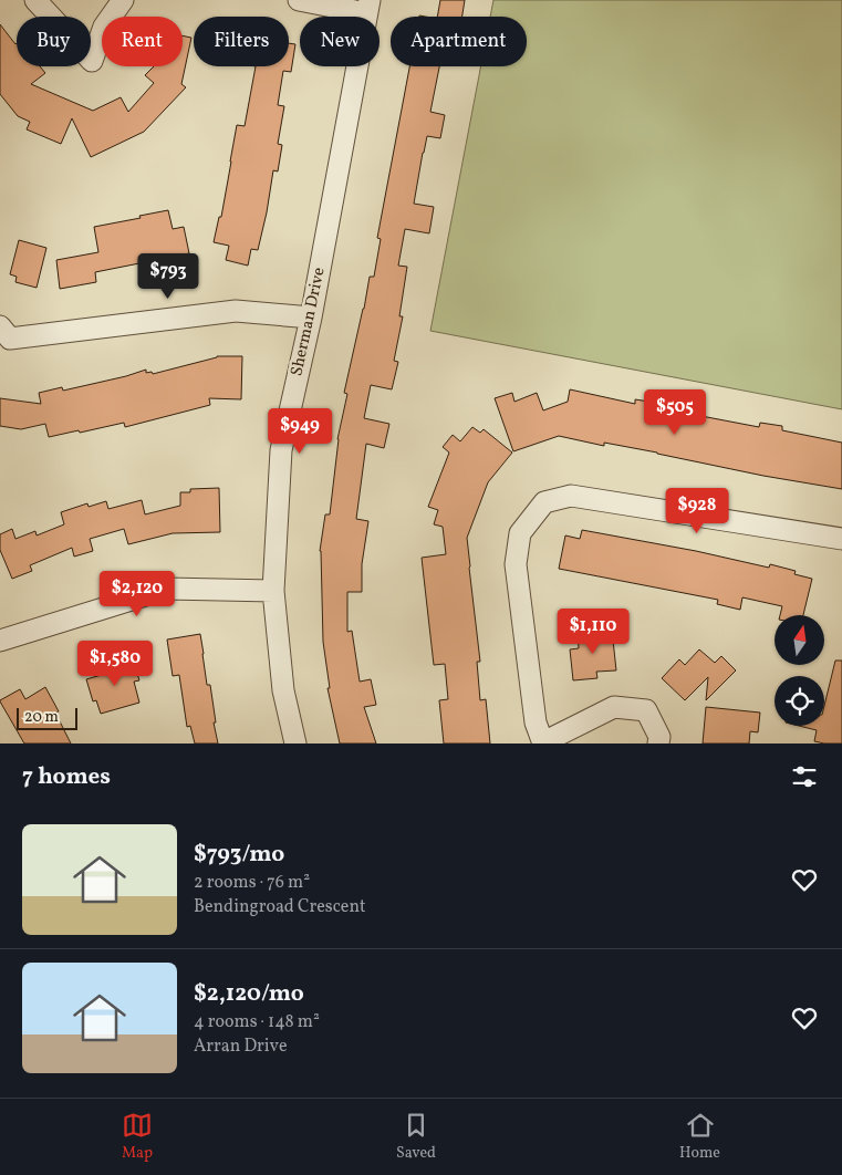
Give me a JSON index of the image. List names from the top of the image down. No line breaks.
{"streets":{"street":["Sherman Drive"]},"scale_bar":"20 m","north":"top","page":{"chip":["Buy","Rent","Filters","New","Apartment"],"price":["$793","$505","$949","$928","$2,120","$1,110","$1,580"],"scale":"20 m","heading":"7 homes","list":[{"name":"$793/mo","note":"2 rooms · 76 m² · Bendingroad Crescent"},{"name":"$2,120/mo","note":"4 rooms · 148 m² · Arran Drive"}],"tabs":["Map","Saved","Home"]}}
